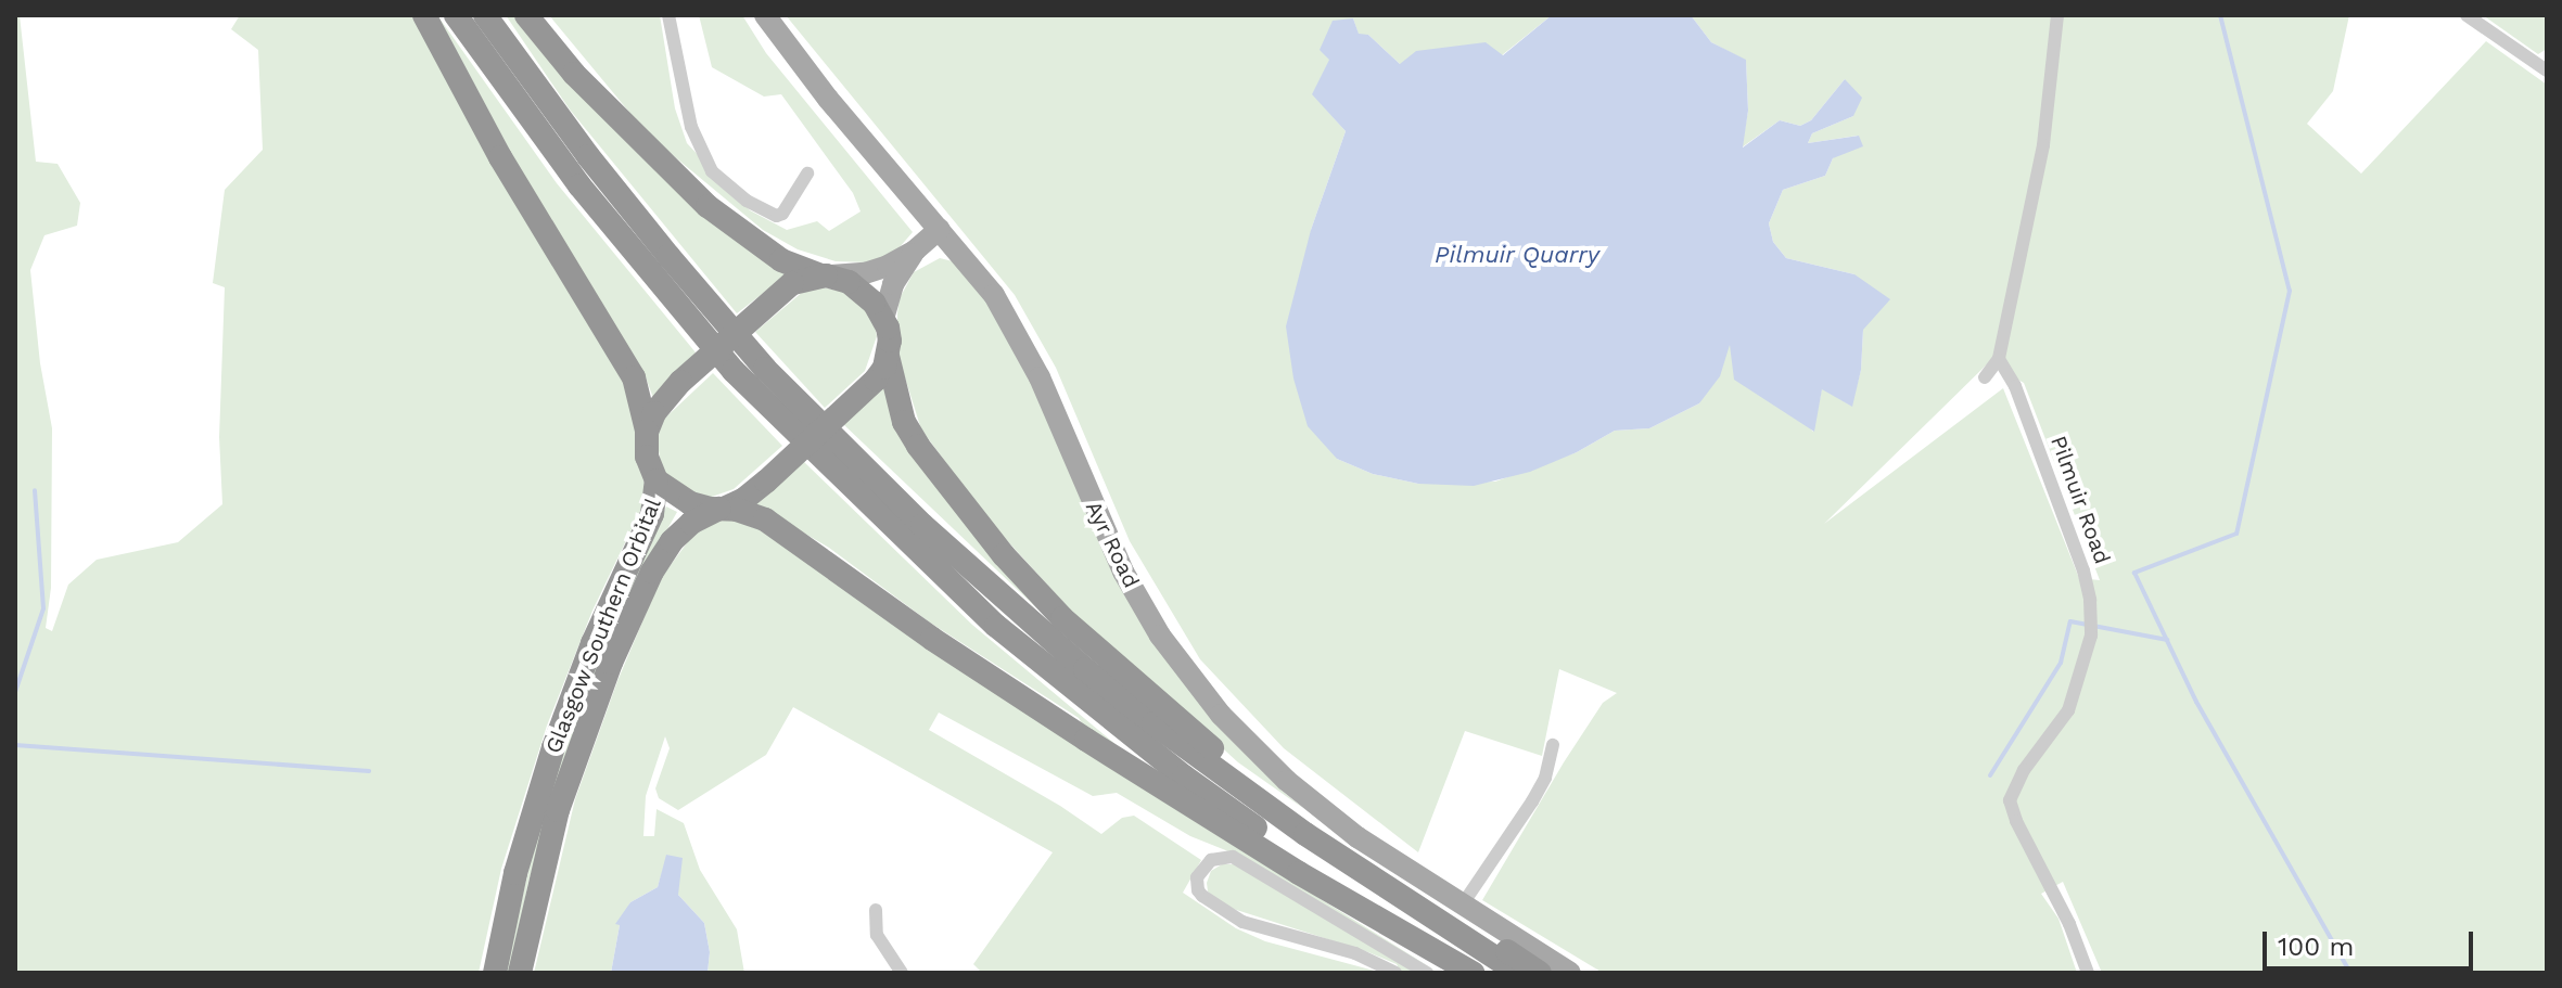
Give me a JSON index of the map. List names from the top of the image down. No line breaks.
{"streets":{"highway":["Glasgow Southern Orbital"],"main road":["Ayr Road"],"street":["Pilmuir Road"]},"water":["Pilmuir Quarry"],"scale_bar":"100 m"}
